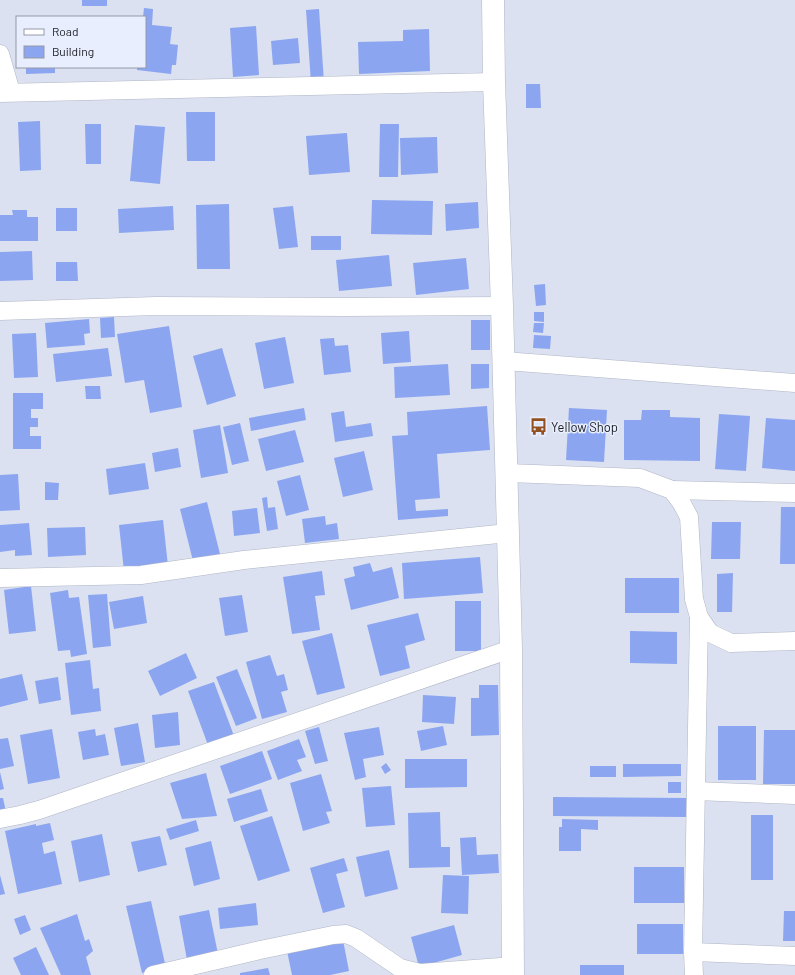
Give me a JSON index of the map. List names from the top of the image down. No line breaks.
{"places":{"bus stop":["Yellow Shop"]},"legend":["Road","Building"]}
